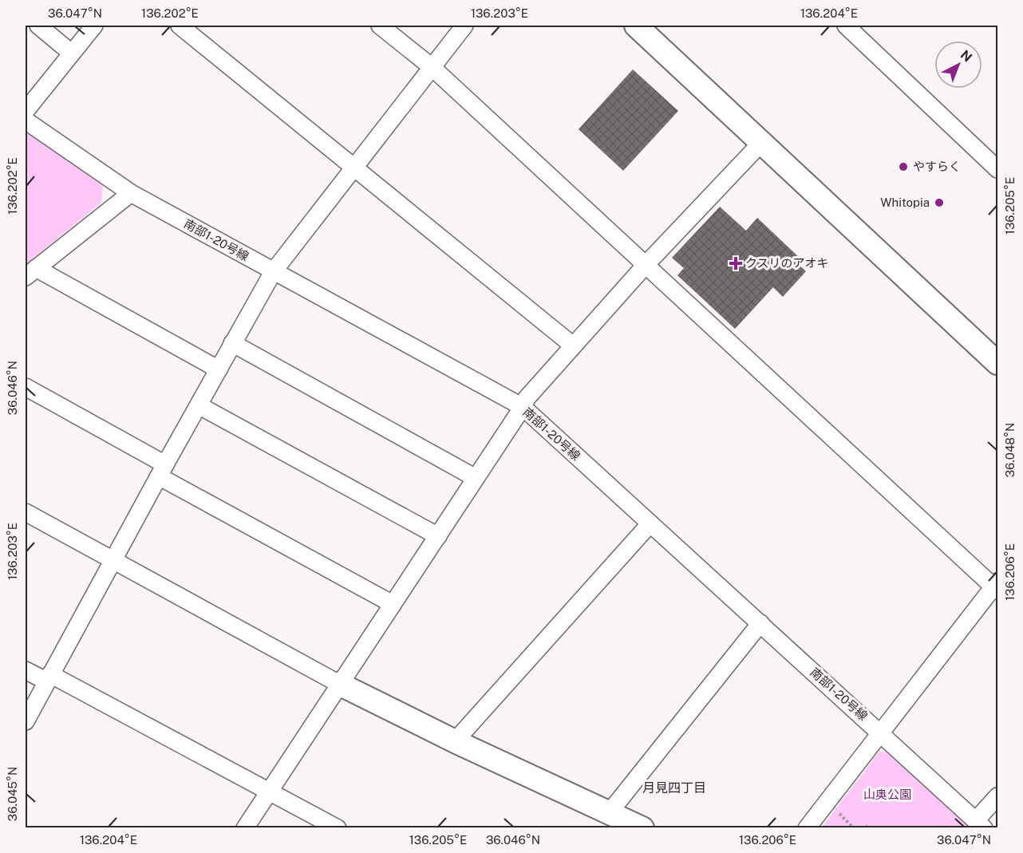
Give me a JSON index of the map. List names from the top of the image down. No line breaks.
{"streets":{"street":["南部1-20号線"]},"districts":["月見四丁目"],"parks":["山奥公園"],"places":{"other":["やすらく","Whitopia"],"health":["クスリのアオキ"]},"north":"top right","coordinates":["36.047°N","136.202°E","136.203°E","136.204°E","136.205°E","36.046°N","36.048°N","136.206°E","36.045°N"]}
